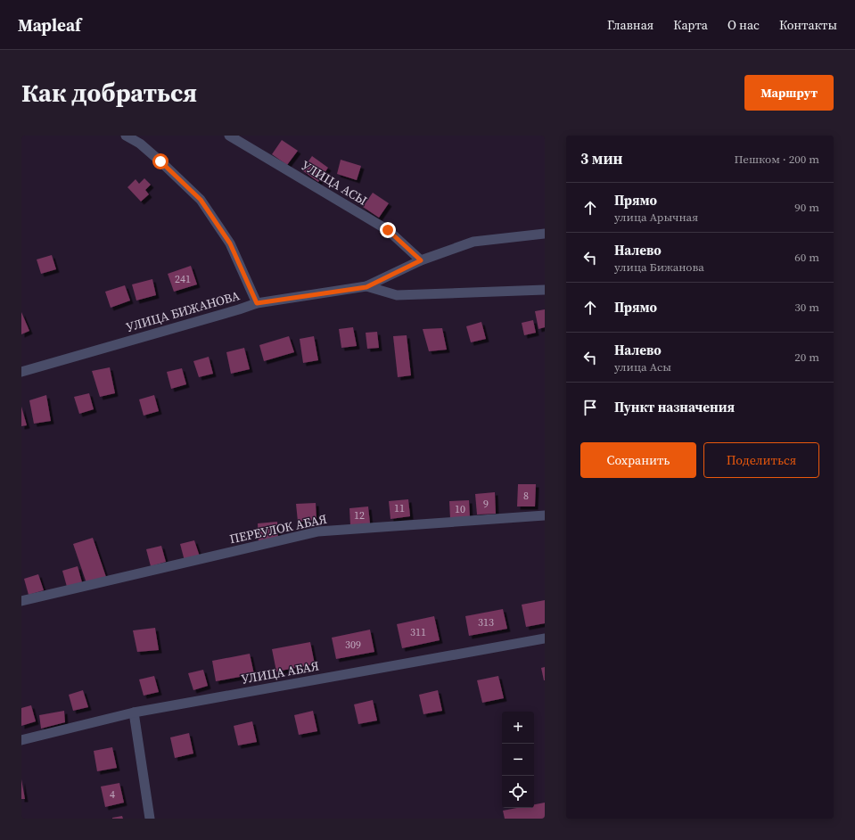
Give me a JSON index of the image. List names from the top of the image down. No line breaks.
{"streets":{"street":["УЛИЦА АСЫ","УЛИЦА БИЖАНОВА","ПЕРЕУЛОК АБАЯ","УЛИЦА АБАЯ"]},"house_numbers":["241","8","9","11","10","12","313","311","309","4"],"page":{"header":"Mapleaf","nav":["Главная","Карта","О нас","Контакты"],"buttons":["Маршрут",["Сохранить","Поделиться"]],"title":"Как добраться","heading":["3 мин","Пешком · 200 m"],"list":[["Прямо","улица Арычная","90 m"],["Налево","улица Бижанова","60 m"],["Прямо","30 m"],["Налево","улица Асы","20 m"],"Пункт назначения"],"map_buttons":["+","−"]}}
